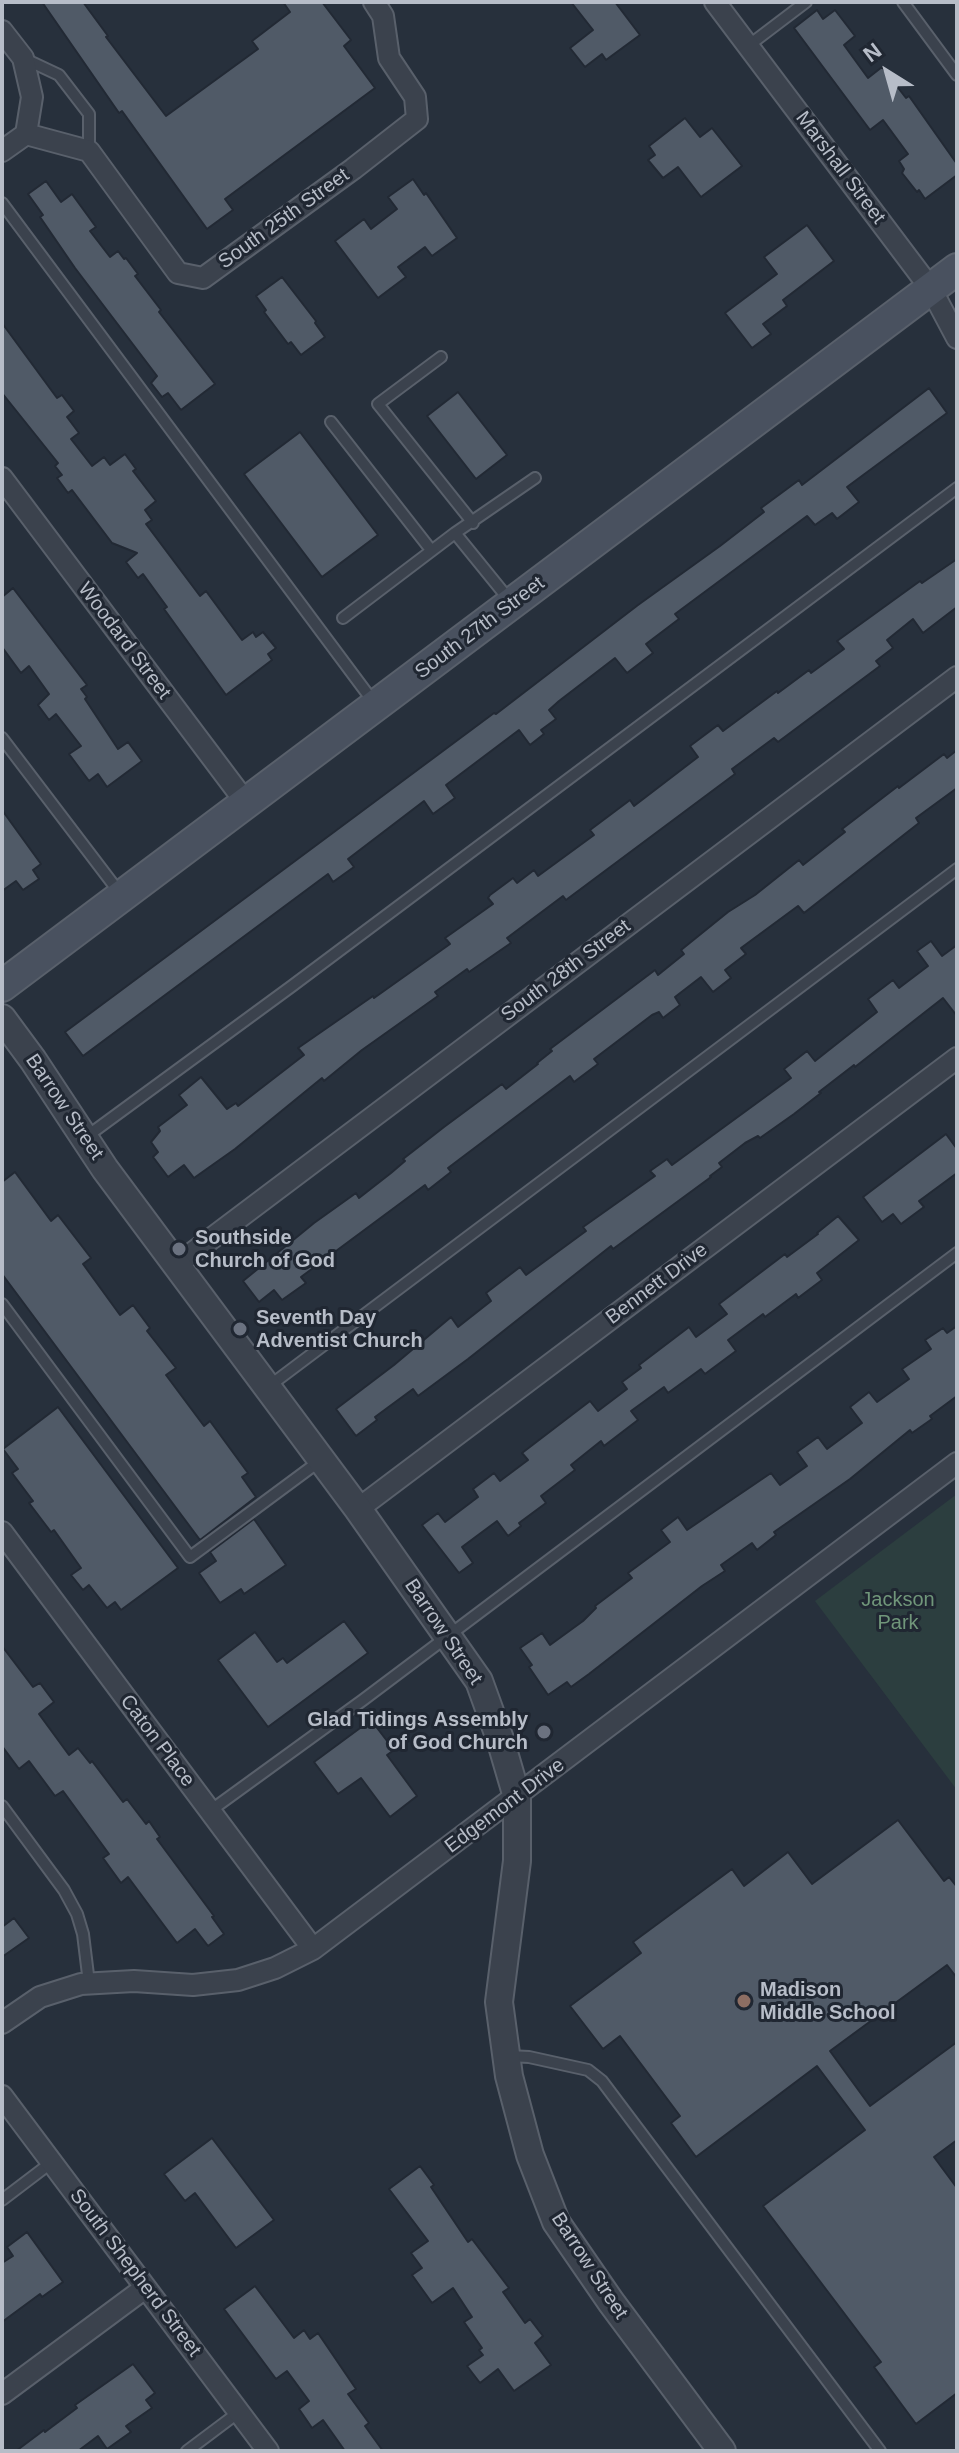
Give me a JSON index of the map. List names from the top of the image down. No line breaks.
{"streets":{"main road":["South 27th Street"],"street":["Marshall Street","South 25th Street","Woodard Street","South 28th Street","Barrow Street","Bennett Drive","Caton Place","Edgemont Drive","South Shepherd Street"]},"crossings":[["Marshall Street","South 27th Street"],["South 27th Street","Woodard Street"],["South 28th Street","Barrow Street"],["Barrow Street","Bennett Drive"],["Barrow Street","Edgemont Drive"],["Caton Place","Edgemont Drive"]],"parks":["Jackson Park"],"places":["Southside Church of God","Seventh Day Adventist Church","Glad Tidings Assembly of God Church","Madison Middle School"],"north":"top left"}
